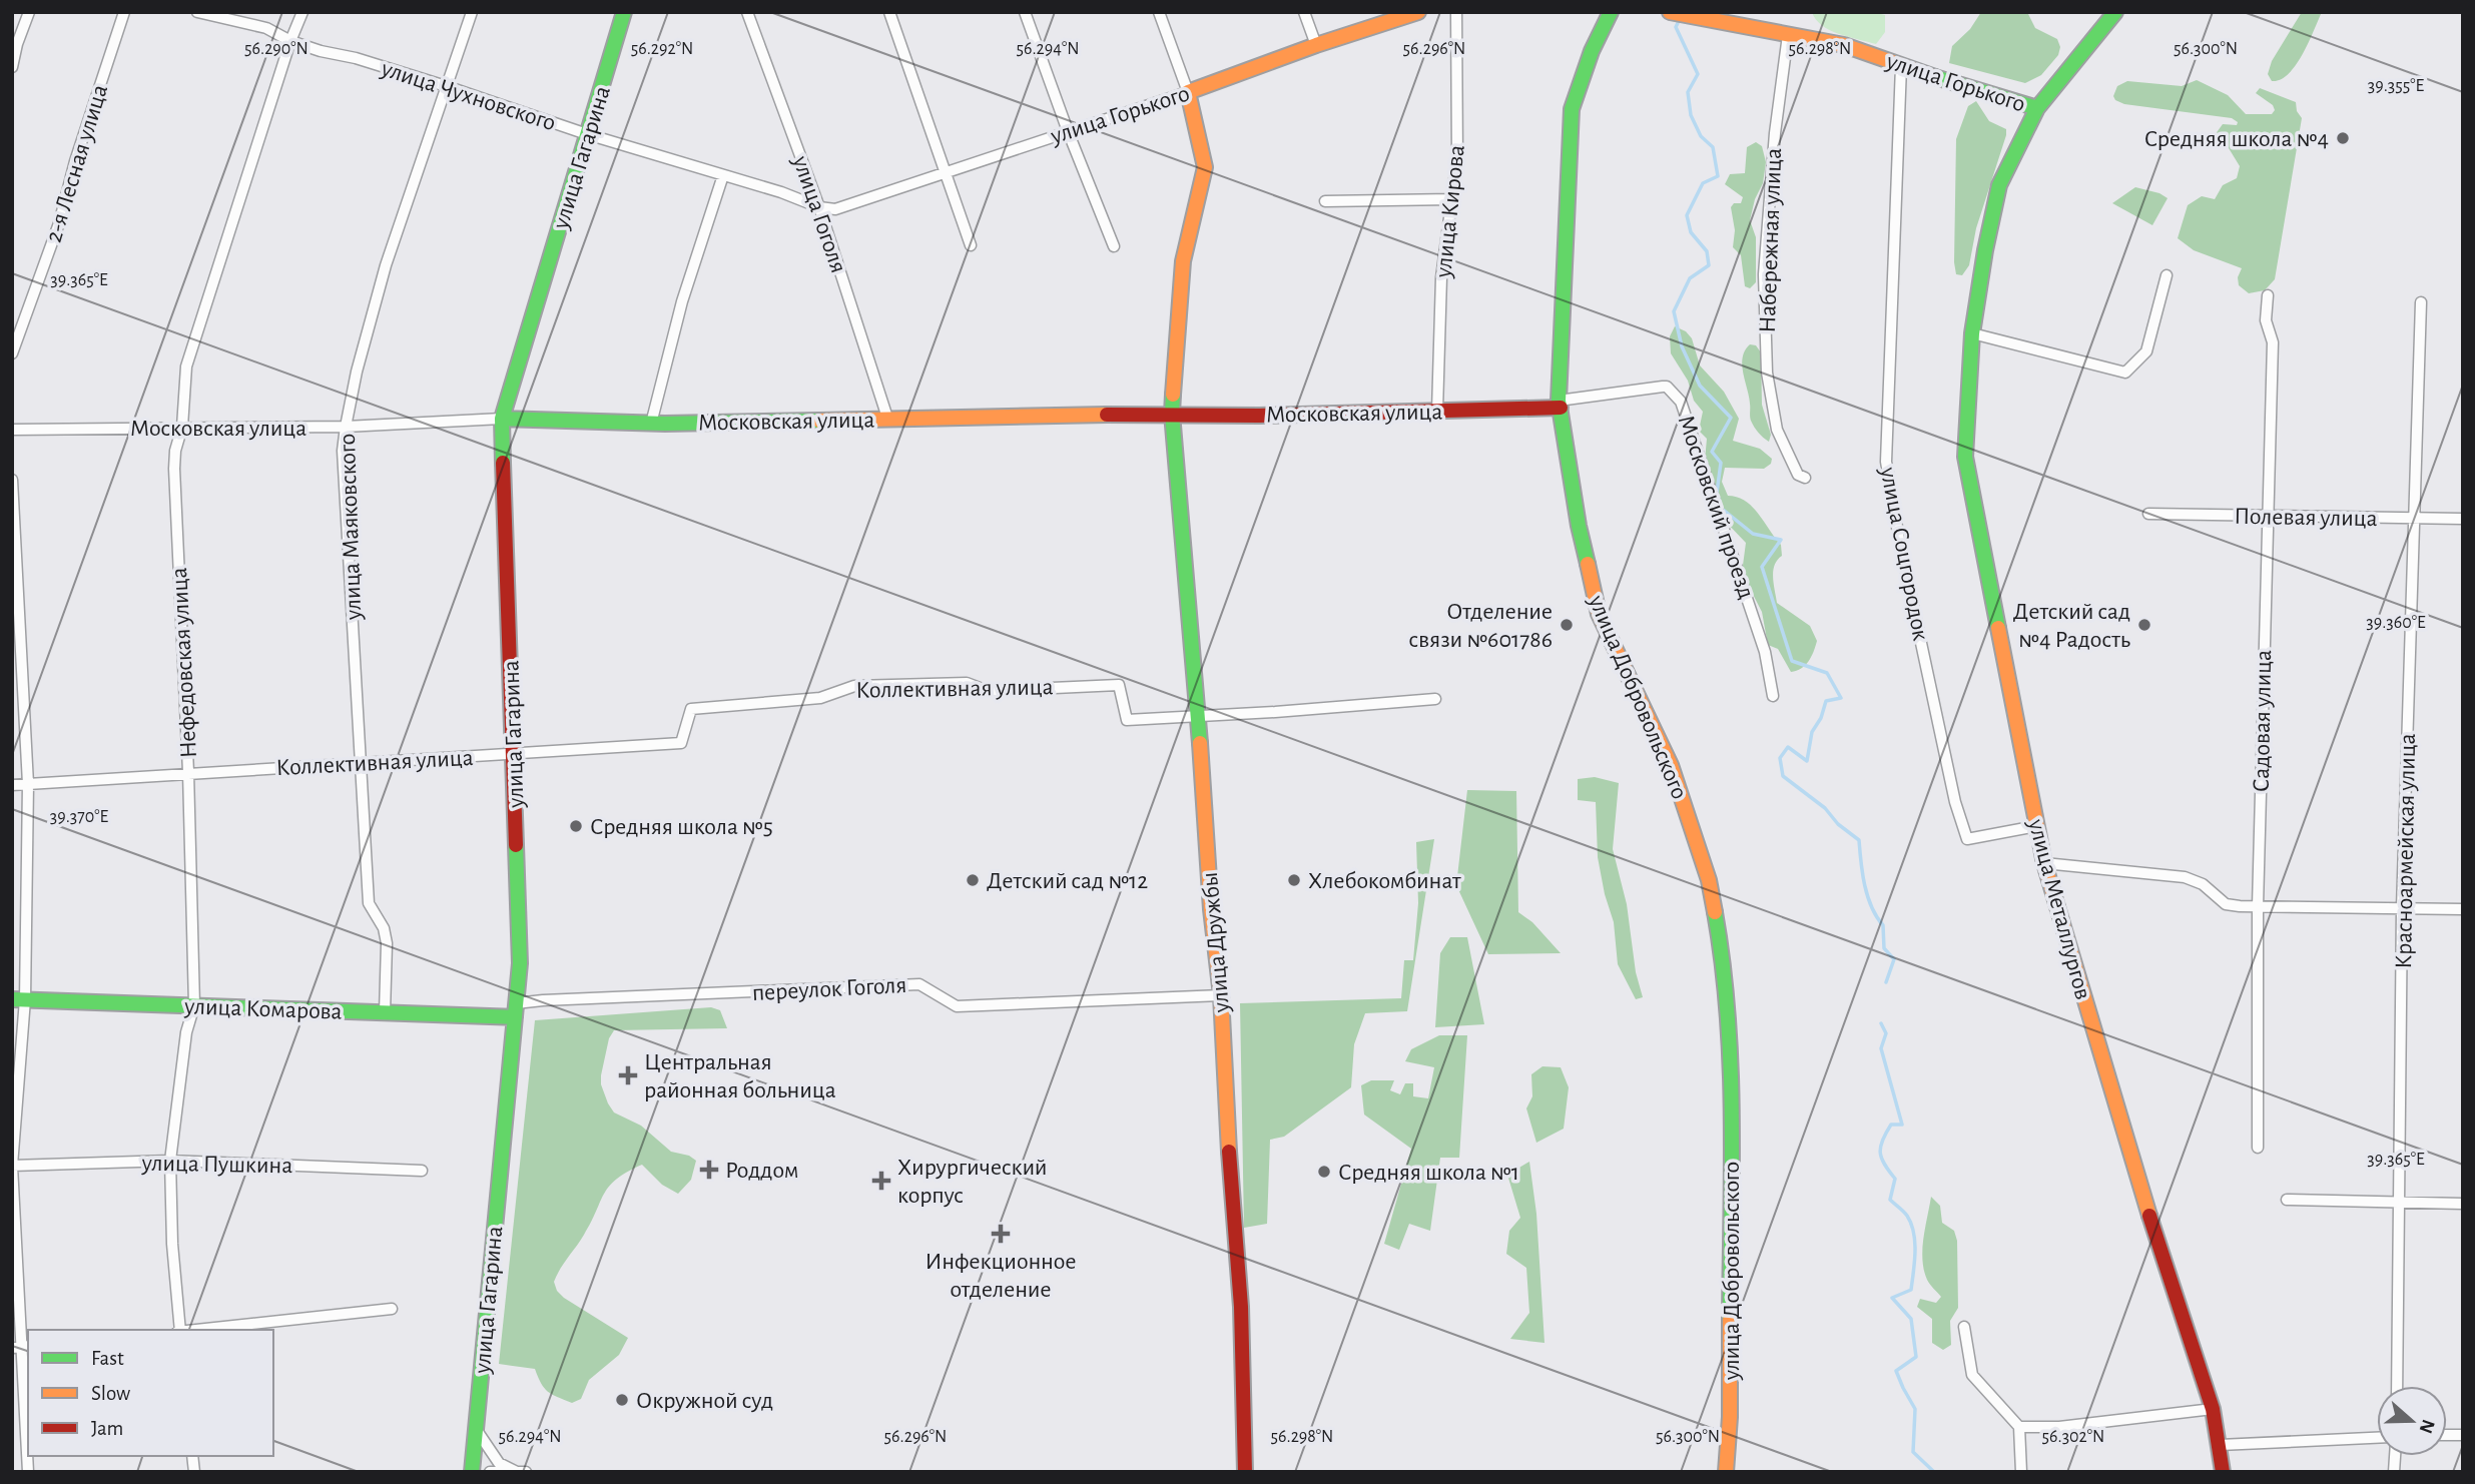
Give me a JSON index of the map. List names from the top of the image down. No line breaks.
{"streets":{"street":["улица Горького","улица Чухновского","улица Гагарина","2-я Лесная улица","улица Кирова","улица Гоголя","Набережная улица","Московская улица","Московский проезд","Полевая улица","улица Маяковского","улица Соцгородок","Нефедовская улица","Коллективная улица","улица Добровольского","Садовая улица","Красноармейская улица","улица Металлургов","улица Дружбы","переулок Гоголя","улица Комарова","улица Пушкина"]},"crossings":[["улица Горького","улица Чухновского"],["улица Горького","улица Гоголя"],["улица Горького","Набережная улица"],["улица Горького","улица Соцгородок"],["улица Горького","улица Металлургов"],["улица Горького","улица Дружбы"],["улица Чухновского","улица Гагарина"],["улица Чухновского","улица Гоголя"],["улица Чухновского","улица Маяковского"],["улица Чухновского","Нефедовская улица"],["улица Гагарина","Московская улица"],["улица Гагарина","Коллективная улица"],["улица Гагарина","переулок Гоголя"],["улица Гагарина","улица Комарова"],["улица Кирова","Московская улица"],["улица Гоголя","Московская улица"],["Московская улица","Московский проезд"],["Московская улица","улица Маяковского"],["Московская улица","Нефедовская улица"],["Московская улица","улица Добровольского"],["Московская улица","улица Дружбы"],["Московский проезд","улица Добровольского"],["Полевая улица","Садовая улица"],["Полевая улица","Красноармейская улица"],["улица Маяковского","Коллективная улица"],["улица Маяковского","улица Комарова"],["улица Соцгородок","улица Металлургов"],["Нефедовская улица","Коллективная улица"],["Нефедовская улица","улица Комарова"],["Нефедовская улица","улица Пушкина"],["Коллективная улица","улица Дружбы"],["улица Дружбы","переулок Гоголя"],["переулок Гоголя","улица Комарова"]],"places":{"other":["Средняя школа №4","Отделение связи №601786","Детский сад №4 Радость","Средняя школа №5","Детский сад №12","Хлебокомбинат","Средняя школа №1","Окружной суд"],"health":["Центральная районная больница","Роддом","Хирургический корпус","Инфекционное отделение"]},"legend":["Fast","Slow","Jam"],"north":"right","coordinates":["56.290°N","56.292°N","56.294°N","56.296°N","56.298°N","56.300°N","39.355°E","39.365°E","39.360°E","39.370°E","56.302°N"]}
